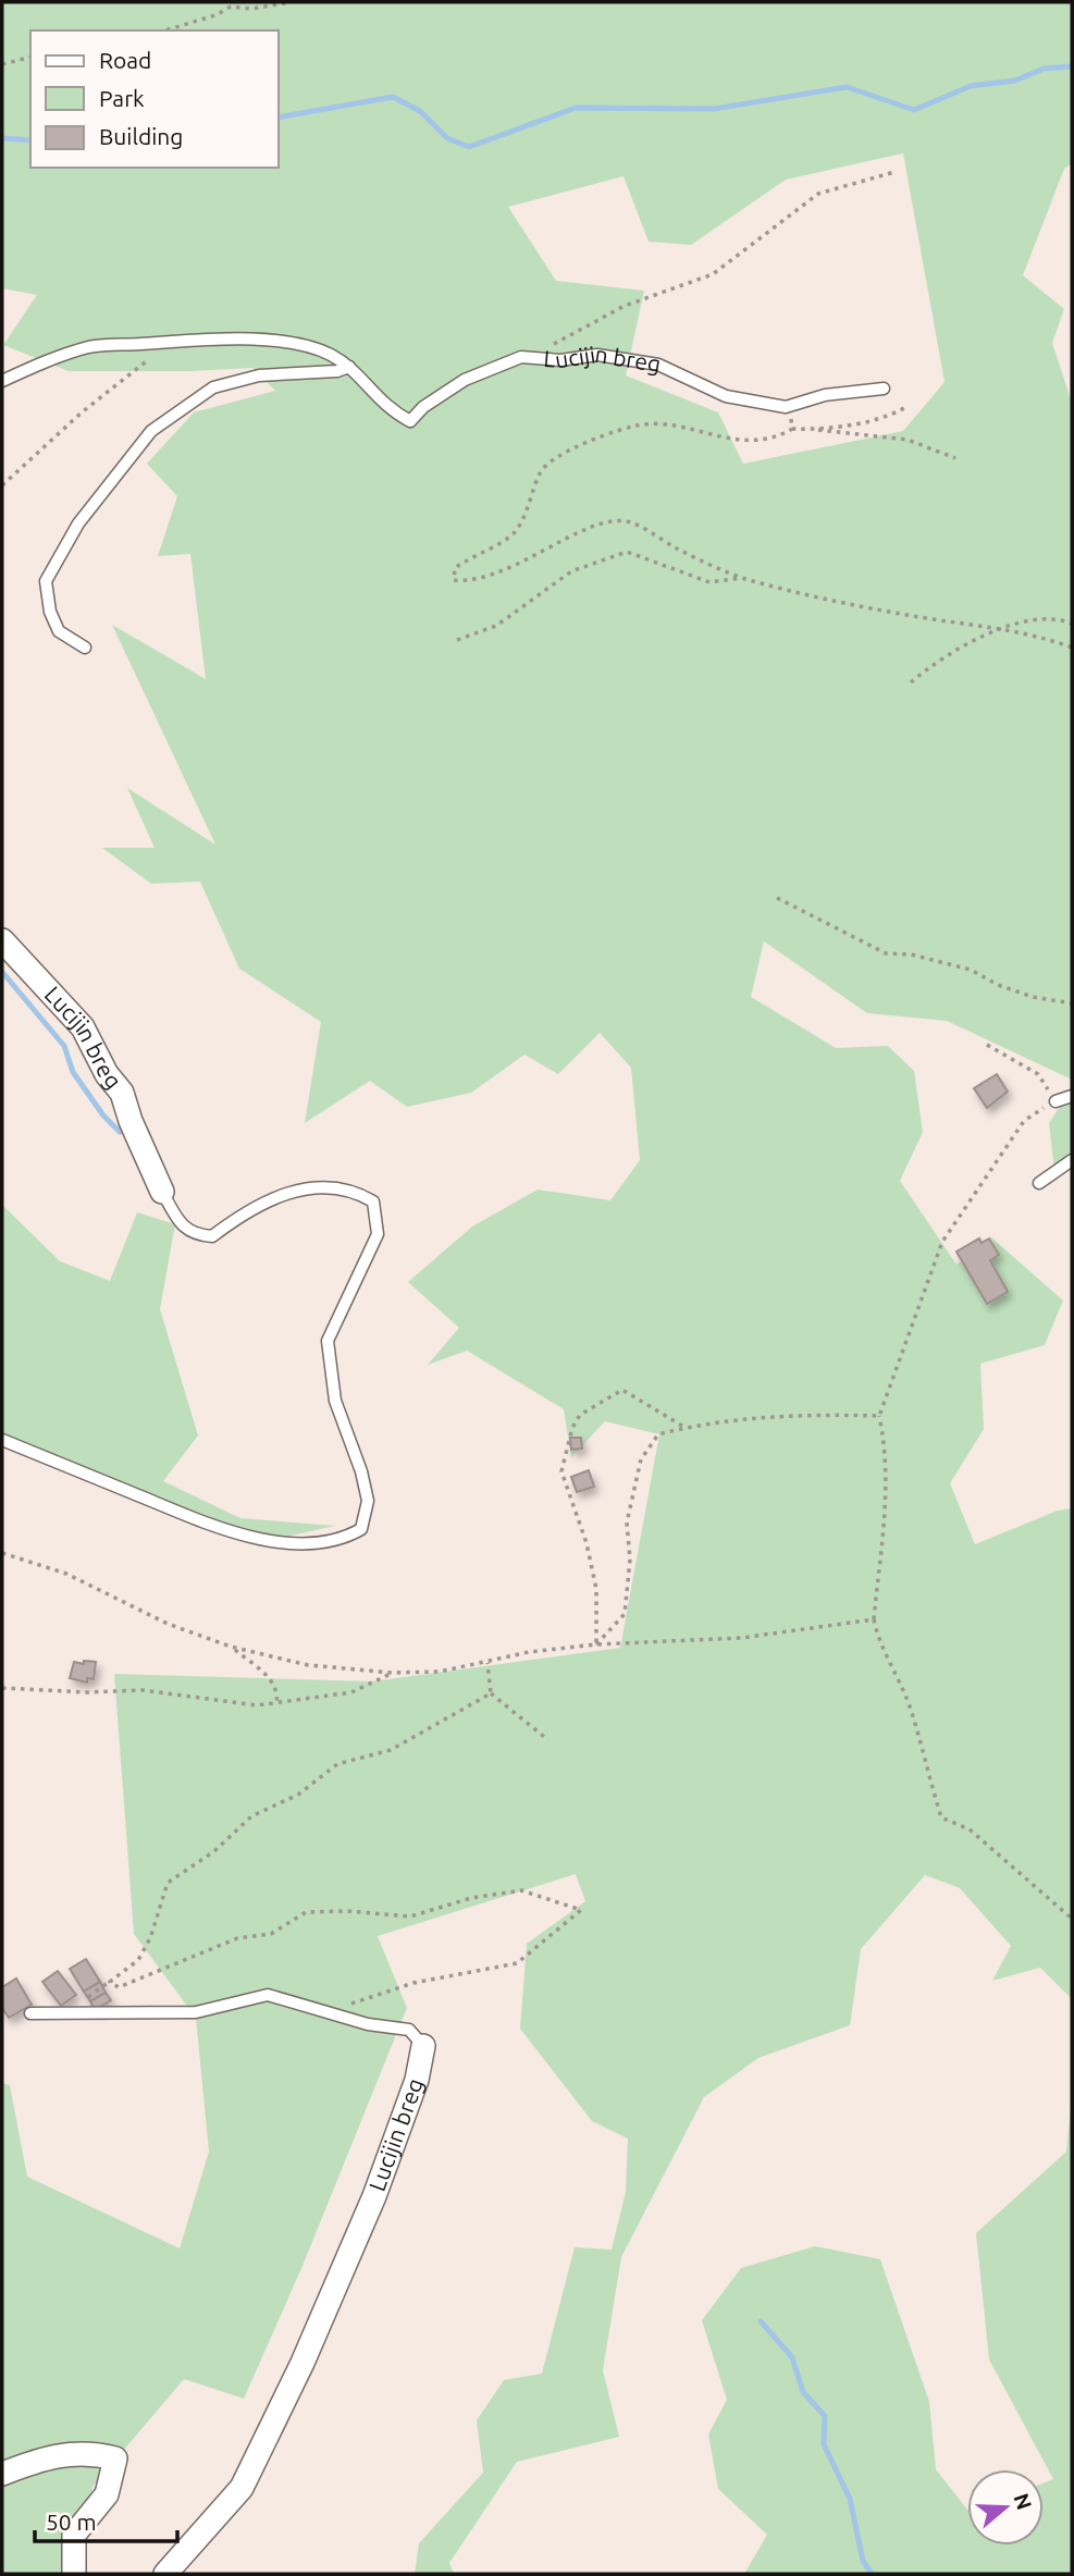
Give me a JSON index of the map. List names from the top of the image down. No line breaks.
{"streets":{"street":["Lucijin breg"]},"legend":["Road","Park","Building"],"scale_bar":"50 m","north":"right"}
